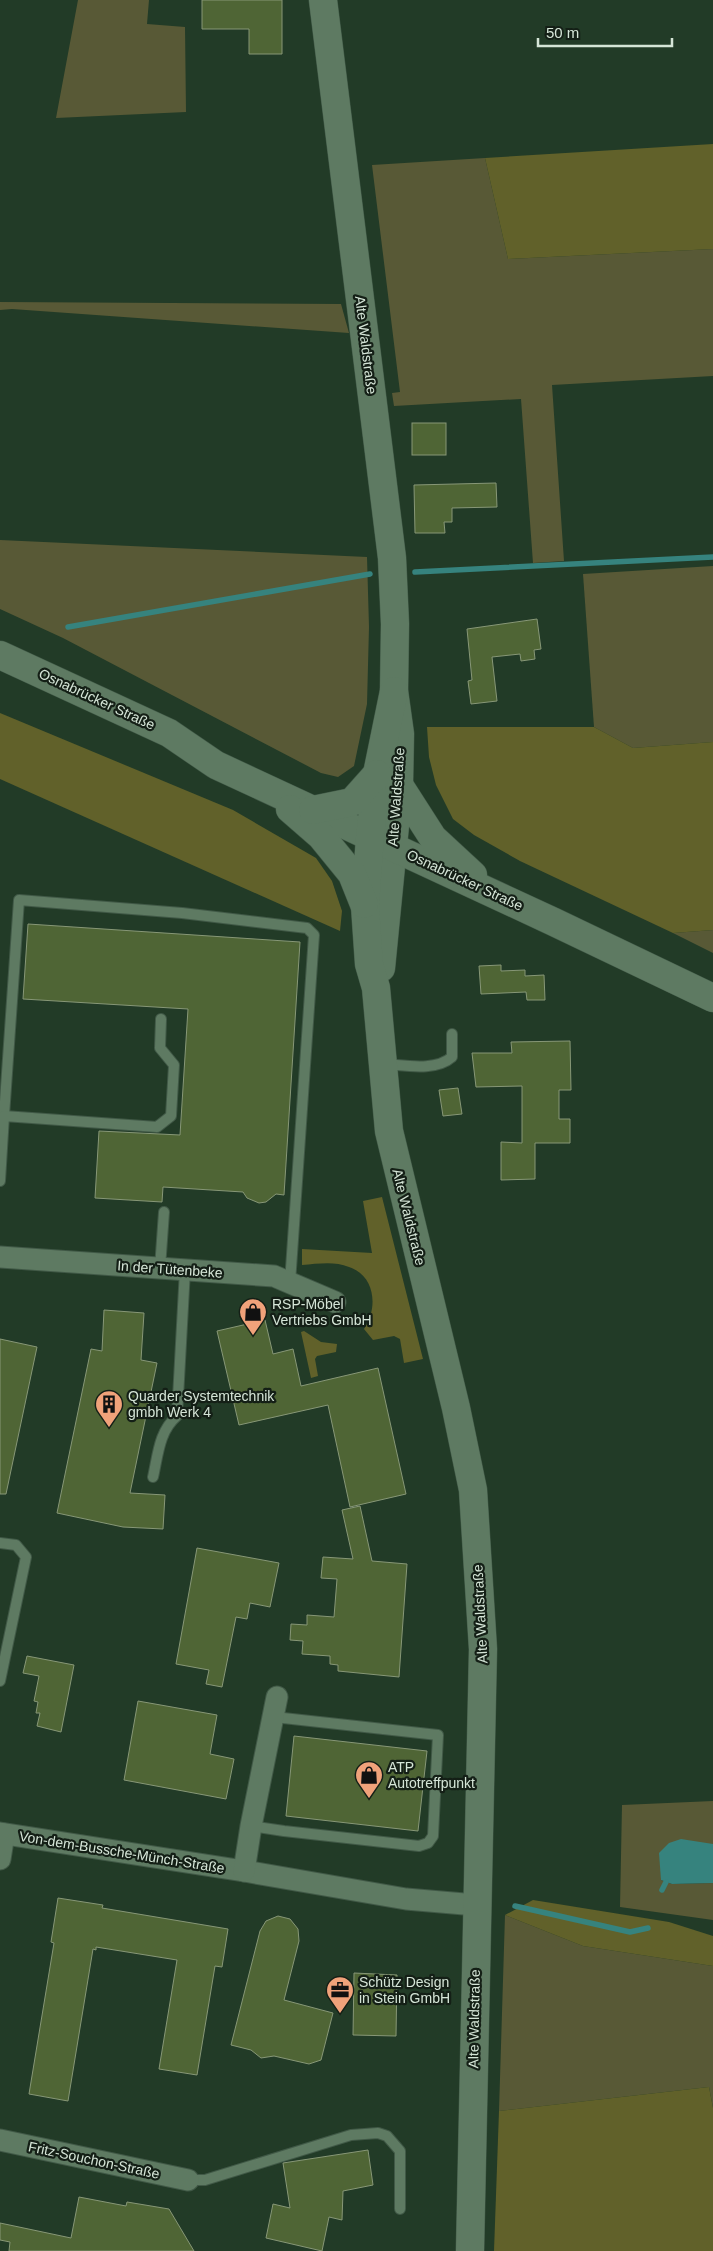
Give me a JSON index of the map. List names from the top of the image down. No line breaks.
{"streets":{"street":["Alte Waldstraße","Osnabrücker Straße","In der Tütenbeke","Von-dem-Bussche-Münch-Straße","Fritz-Souchon-Straße"]},"crossings":[["Alte Waldstraße","Osnabrücker Straße"],["Alte Waldstraße","Von-dem-Bussche-Münch-Straße"]],"places":{"shop":["RSP-Möbel Vertriebs GmbH","ATP Autotreffpunkt"],"building":["Quarder Systemtechnik gmbh Werk 4"],"office":["Schütz Design in Stein GmbH"]},"scale_bar":"50 m"}
